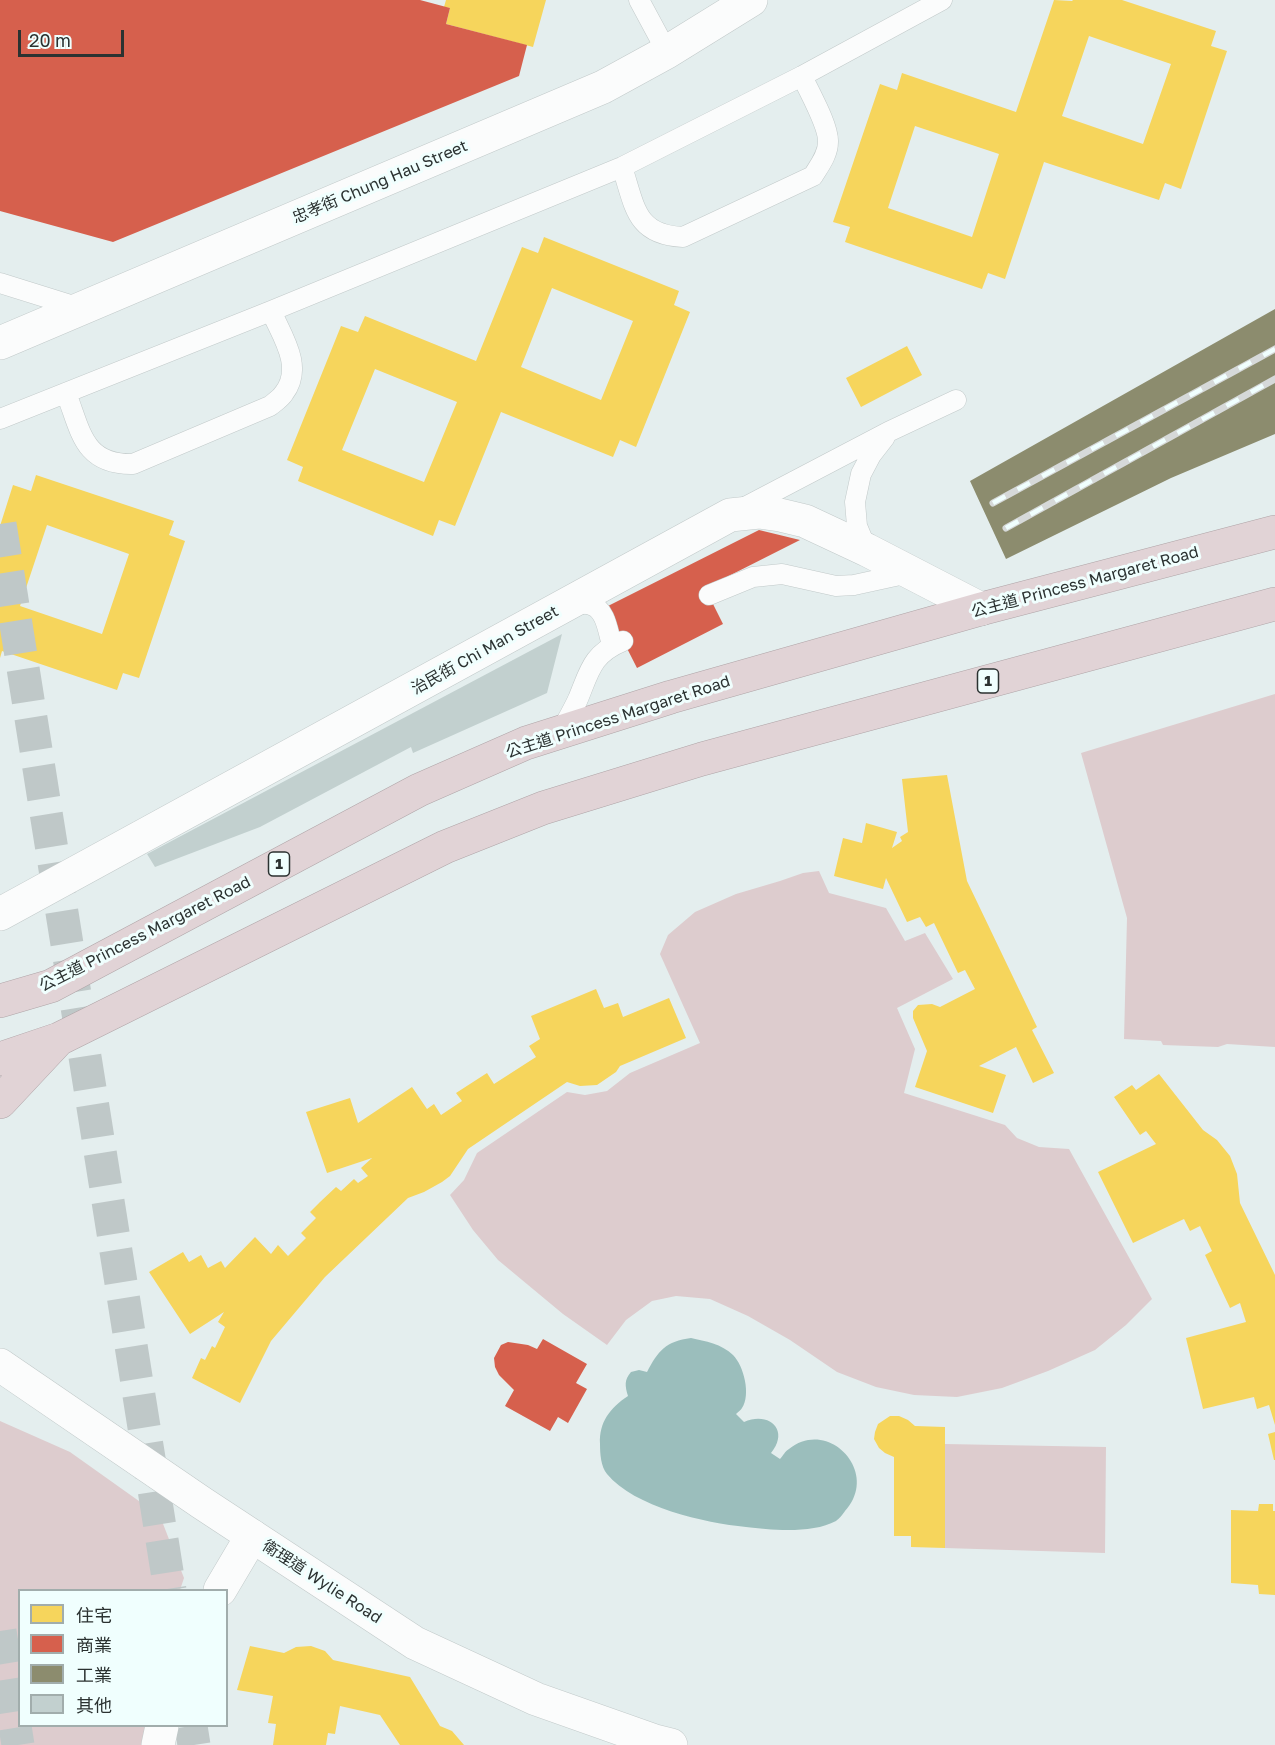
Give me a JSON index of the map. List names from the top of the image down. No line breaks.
{"streets":{"highway":["公主道 Princess Margaret Road","1"],"street":["忠孝街 Chung Hau Street","治民街 Chi Man Street","衛理道 Wylie Road"]},"crossings":[["公主道 Princess Margaret Road","治民街 Chi Man Street"]],"legend":["住宅","商業","工業","其他"],"scale_bar":"20 m"}
